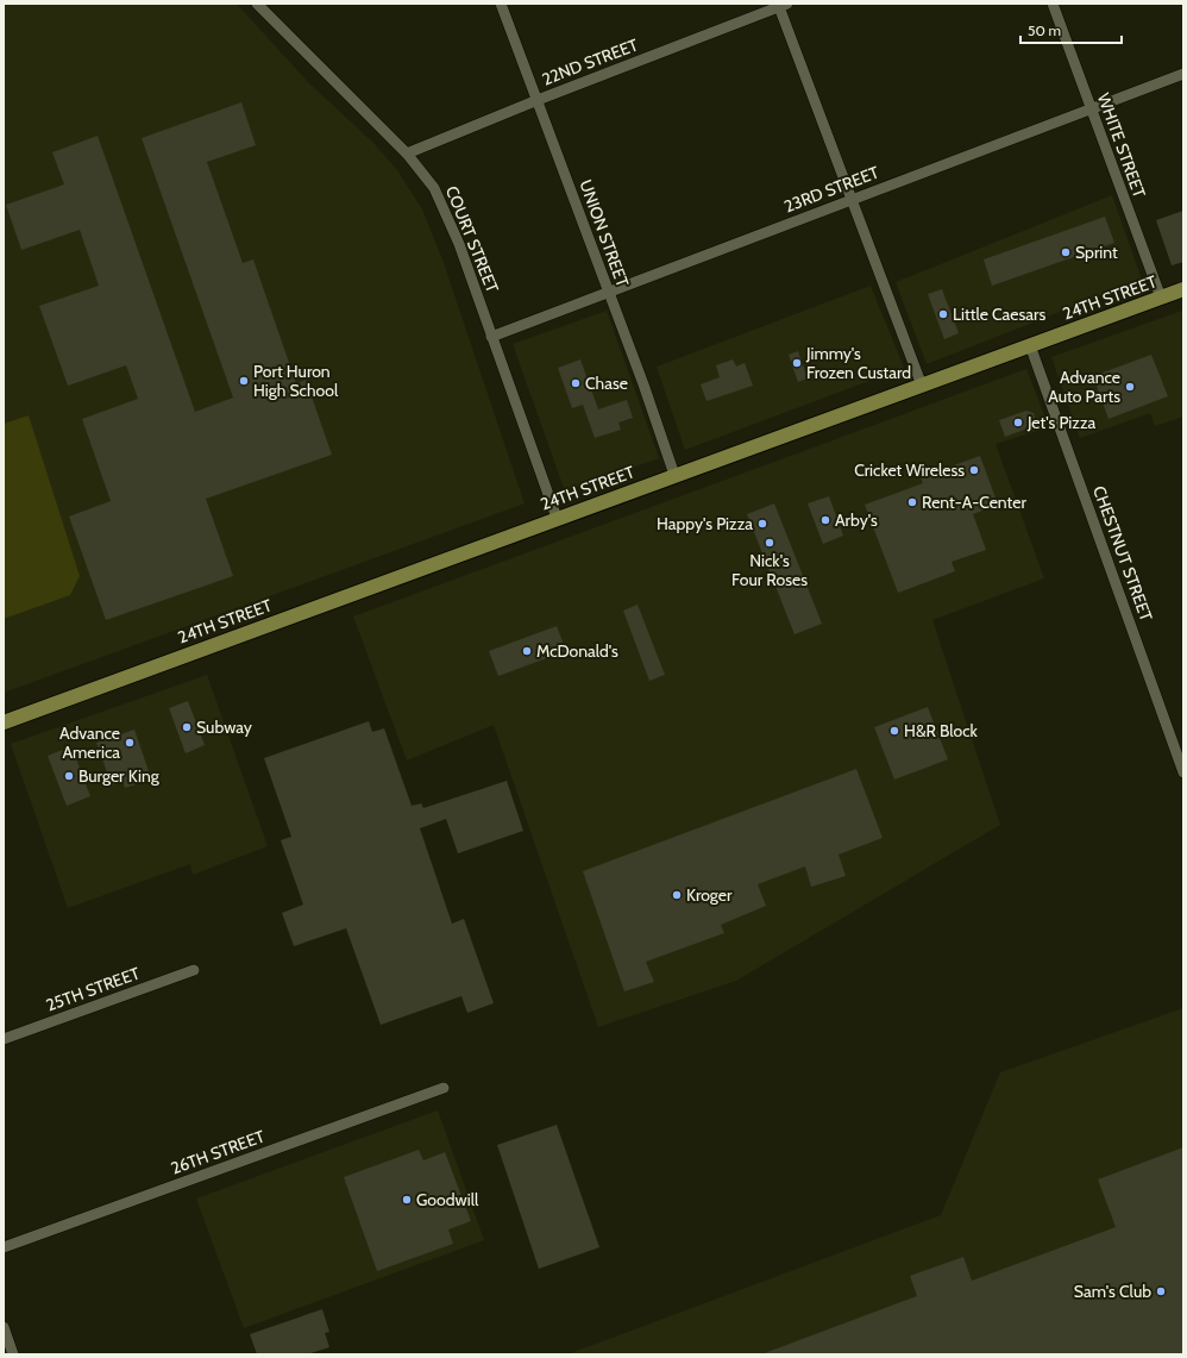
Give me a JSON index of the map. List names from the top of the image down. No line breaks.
{"streets":{"street":["22ND STREET","WHITE STREET","23RD STREET","UNION STREET","COURT STREET","24TH STREET","CHESTNUT STREET","25TH STREET","26TH STREET"]},"crossings":[["22ND STREET","UNION STREET"],["22ND STREET","COURT STREET"],["WHITE STREET","23RD STREET"],["WHITE STREET","24TH STREET"],["23RD STREET","UNION STREET"],["23RD STREET","COURT STREET"],["UNION STREET","24TH STREET"],["COURT STREET","24TH STREET"],["24TH STREET","CHESTNUT STREET"]],"places":["Sprint","Little Caesars","Jimmy's Frozen Custard","Port Huron High School","Chase","Advance Auto Parts","Jet's Pizza","Cricket Wireless","Rent-A-Center","Arby's","Happy's Pizza","Nick's Four Roses","McDonald's","Subway","H&R Block","Advance America","Burger King","Kroger","Goodwill","Sam's Club"],"scale_bar":"50 m"}
